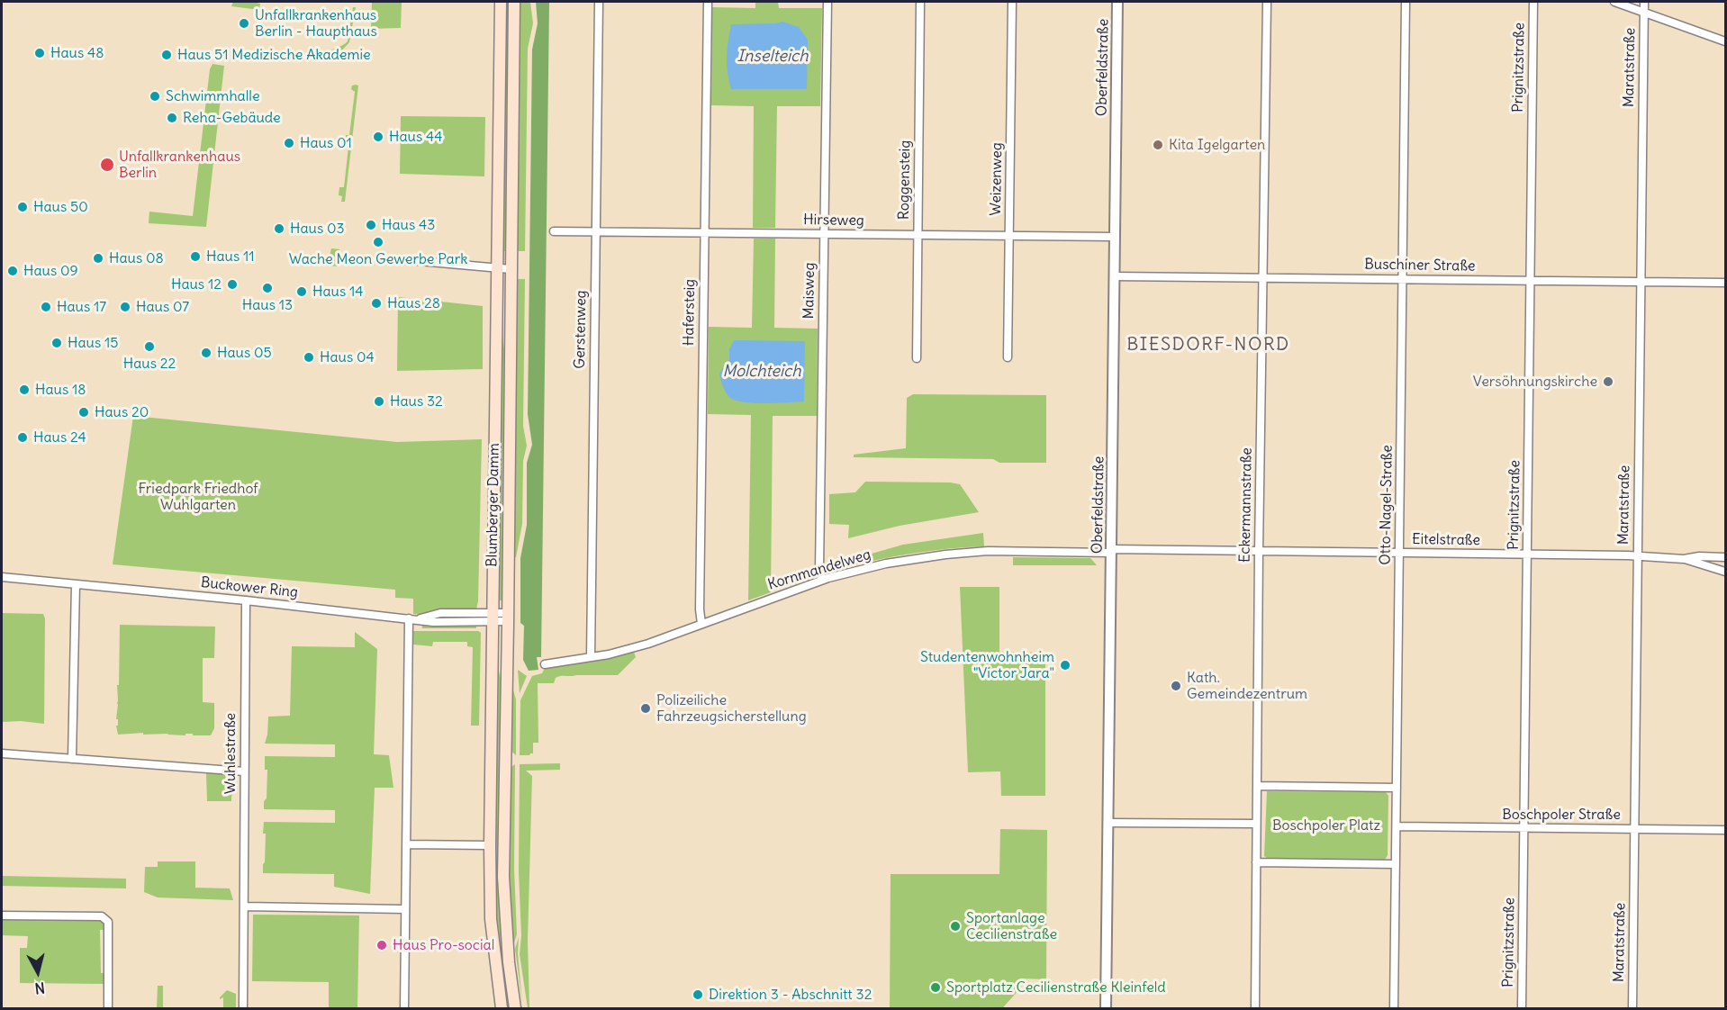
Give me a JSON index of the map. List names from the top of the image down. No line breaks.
{"streets":{"main road":["Blumberger Damm"],"street":["Oberfeldstraße","Prignitzstraße","Maratstraße","Weizenweg","Roggensteig","Hirseweg","Buschiner Straße","Maisweg","Hafersteig","Gerstenweg","Eckermannstraße","Otto-Nagel-Straße","Eitelstraße","Kornmandelweg","Buckower Ring","Wuhlestraße","Boschpoler Straße"]},"crossings":[["Oberfeldstraße","Hirseweg"],["Oberfeldstraße","Buschiner Straße"],["Oberfeldstraße","Eitelstraße"],["Oberfeldstraße","Kornmandelweg"],["Prignitzstraße","Buschiner Straße"],["Prignitzstraße","Eitelstraße"],["Prignitzstraße","Boschpoler Straße"],["Maratstraße","Buschiner Straße"],["Maratstraße","Eitelstraße"],["Maratstraße","Boschpoler Straße"],["Weizenweg","Hirseweg"],["Roggensteig","Hirseweg"],["Hirseweg","Maisweg"],["Hirseweg","Hafersteig"],["Hirseweg","Gerstenweg"],["Buschiner Straße","Eckermannstraße"],["Buschiner Straße","Otto-Nagel-Straße"],["Maisweg","Kornmandelweg"],["Hafersteig","Kornmandelweg"],["Gerstenweg","Kornmandelweg"],["Blumberger Damm","Buckower Ring"],["Eckermannstraße","Eitelstraße"],["Otto-Nagel-Straße","Eitelstraße"],["Otto-Nagel-Straße","Boschpoler Straße"],["Eitelstraße","Kornmandelweg"],["Buckower Ring","Wuhlestraße"]],"districts":["BIESDORF-NORD"],"water":["Inselteich","Molchteich"],"parks":["Friedpark Friedhof Wuhlgarten","Boschpoler Platz"],"places":["Unfallkrankenhaus Berlin - Haupthaus","Haus 48","Haus 51 Medizische Akademie","Schwimmhalle","Reha-Gebäude","Haus 44","Haus 01","Kita Igelgarten","Unfallkrankenhaus Berlin","Haus 50","Haus 43","Haus 03","Wache Meon Gewerbe Park","Haus 11","Haus 08","Haus 09","Haus 12","Haus 13","Haus 14","Haus 28","Haus 17","Haus 07","Haus 15","Haus 22","Haus 05","Haus 04","Versöhnungskirche","Haus 18","Haus 32","Haus 20","Haus 24","Studentenwohnheim \"Victor Jara\"","Kath. Gemeindezentrum","Polizeiliche Fahrzeugsicherstellung","Sportanlage Cecilienstraße","Haus Pro-social","Sportplatz Cecilienstraße Kleinfeld","Direktion 3 - Abschnitt 32"],"north":"bottom"}
